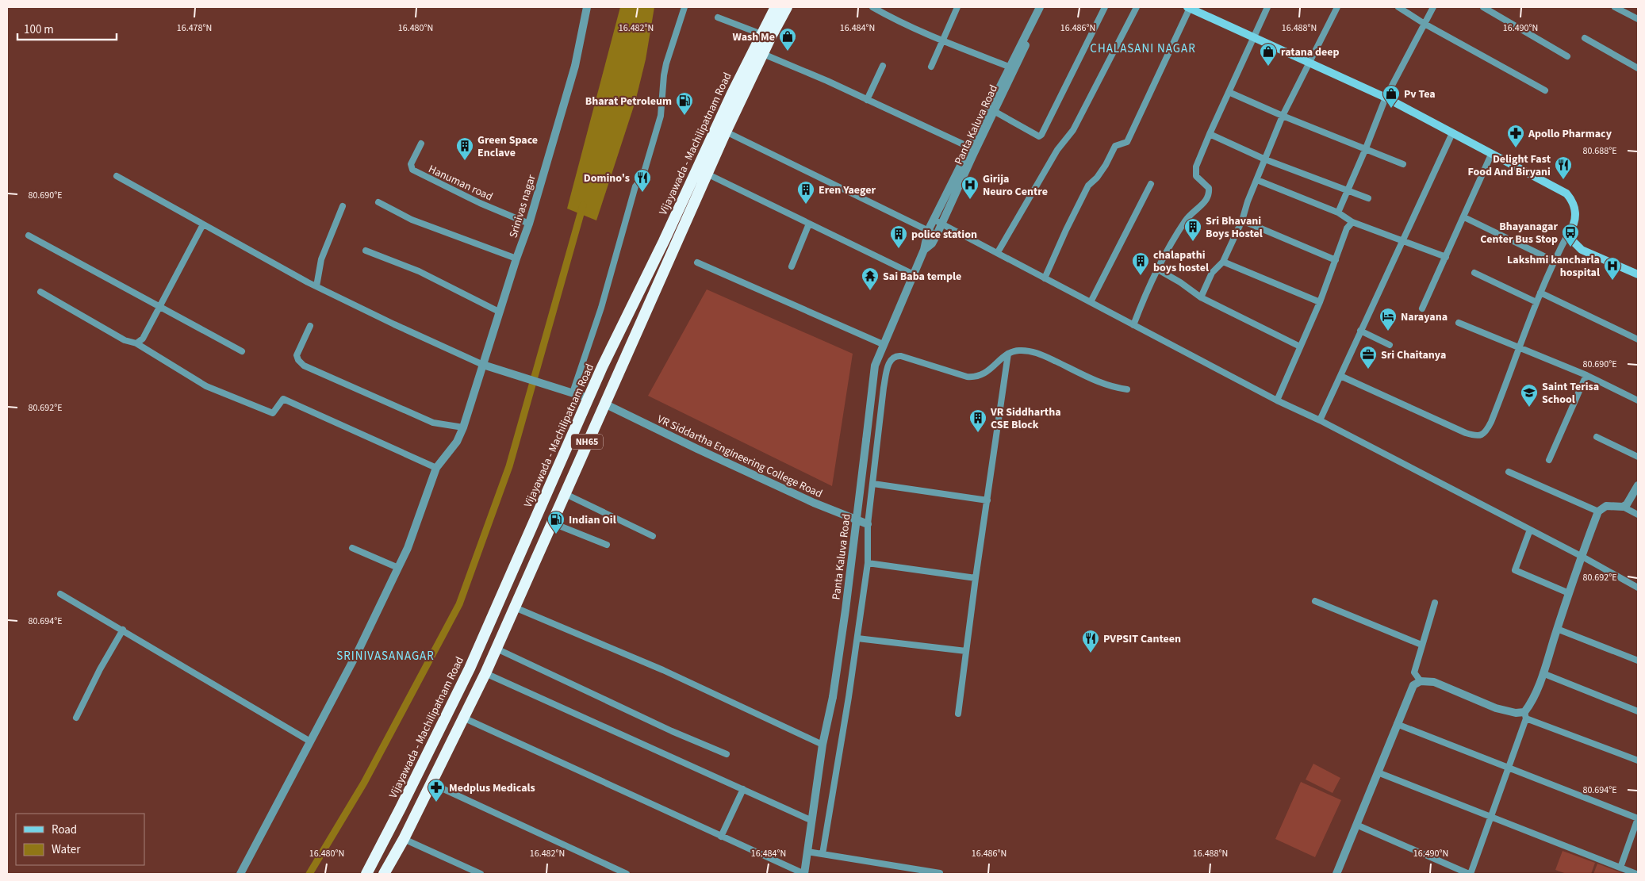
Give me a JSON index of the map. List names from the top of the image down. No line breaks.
{"streets":{"highway":["Vijayawada - Machilipatnam Road","NH65"],"street":["Panta Kaluva Road","Hanuman road","Srinivas nagar","VR Siddartha Engineering College Road"]},"crossings":[["Vijayawada - Machilipatnam Road","VR Siddartha Engineering College Road"],["Hanuman road","Srinivas nagar"]],"districts":["CHALASANI NAGAR","SRINIVASANAGAR"],"places":{"shop":["Wash Me","ratana deep","Pv Tea"],"fuel station":["Bharat Petroleum","Indian Oil"],"pharmacy":["Apollo Pharmacy","Medplus Medicals"],"building":["Green Space Enclave","Eren Yaeger","Sri Bhavani Boys Hostel","police station","chalapathi boys hostel","VR Siddhartha CSE Block"],"restaurant":["Delight Fast Food And Biryani","Domino's","PVPSIT Canteen"],"hospital":["Girija Neuro Centre","Lakshmi kancharla hospital"],"bus stop":["Bhayanagar Center Bus Stop"],"temple":["Sai Baba temple"],"hotel":["Narayana"],"office":["Sri Chaitanya"],"school or university":["Saint Terisa School"]},"legend":["Road","Water"],"scale_bar":"100 m","coordinates":["16.478°N","16.480°N","16.482°N","16.484°N","16.486°N","16.488°N","16.490°N","80.688°E","80.690°E","80.692°E","80.694°E"]}
